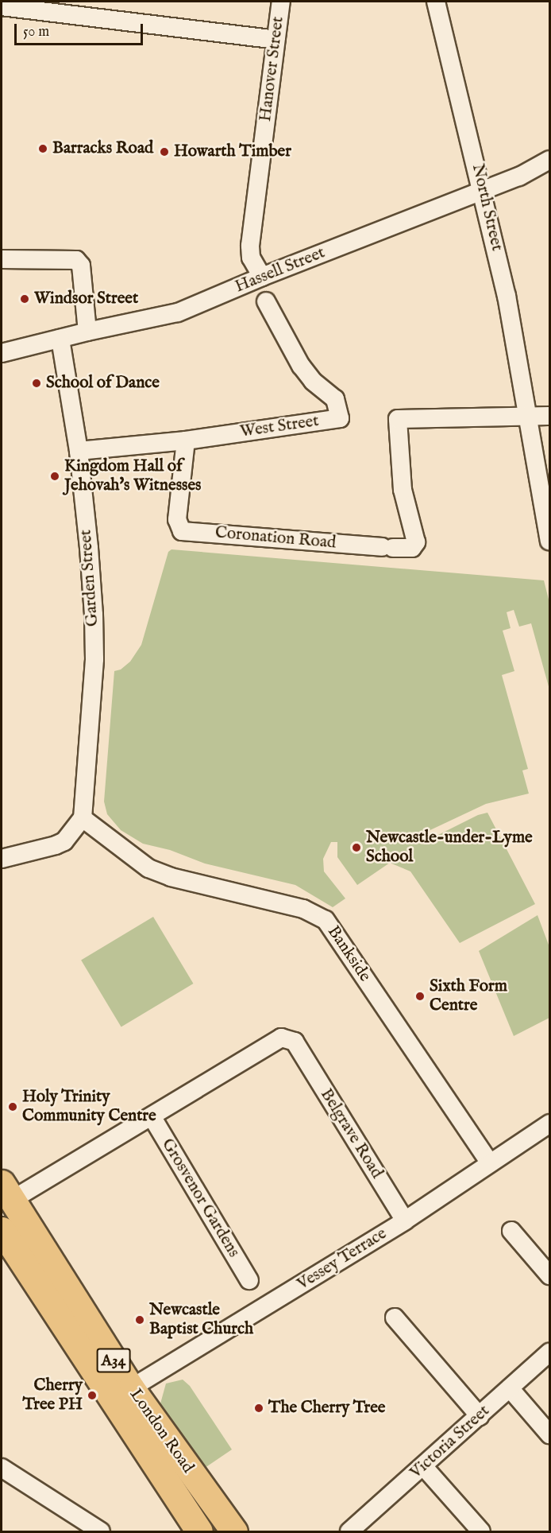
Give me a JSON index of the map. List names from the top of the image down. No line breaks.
{"streets":{"highway":["A34","London Road"],"street":["Hanover Street","North Street","Hassell Street","West Street","Coronation Road","Garden Street","Bankside","Belgrave Road","Grosvenor Gardens","Vessey Terrace","Victoria Street"]},"crossings":[["Hanover Street","Hassell Street"],["North Street","Hassell Street"],["North Street","Coronation Road"],["Hassell Street","Garden Street"],["West Street","Coronation Road"],["West Street","Garden Street"],["Garden Street","Bankside"],["Bankside","Vessey Terrace"],["Belgrave Road","Grosvenor Gardens"],["Belgrave Road","Vessey Terrace"],["Vessey Terrace","London Road"]],"places":["Barracks Road","Howarth Timber","Windsor Street","School of Dance","Kingdom Hall of Jehovah's Witnesses","Newcastle-under-Lyme School","Sixth Form Centre","Holy Trinity Community Centre","Newcastle Baptist Church","Cherry Tree PH","The Cherry Tree"],"scale_bar":"50 m"}
